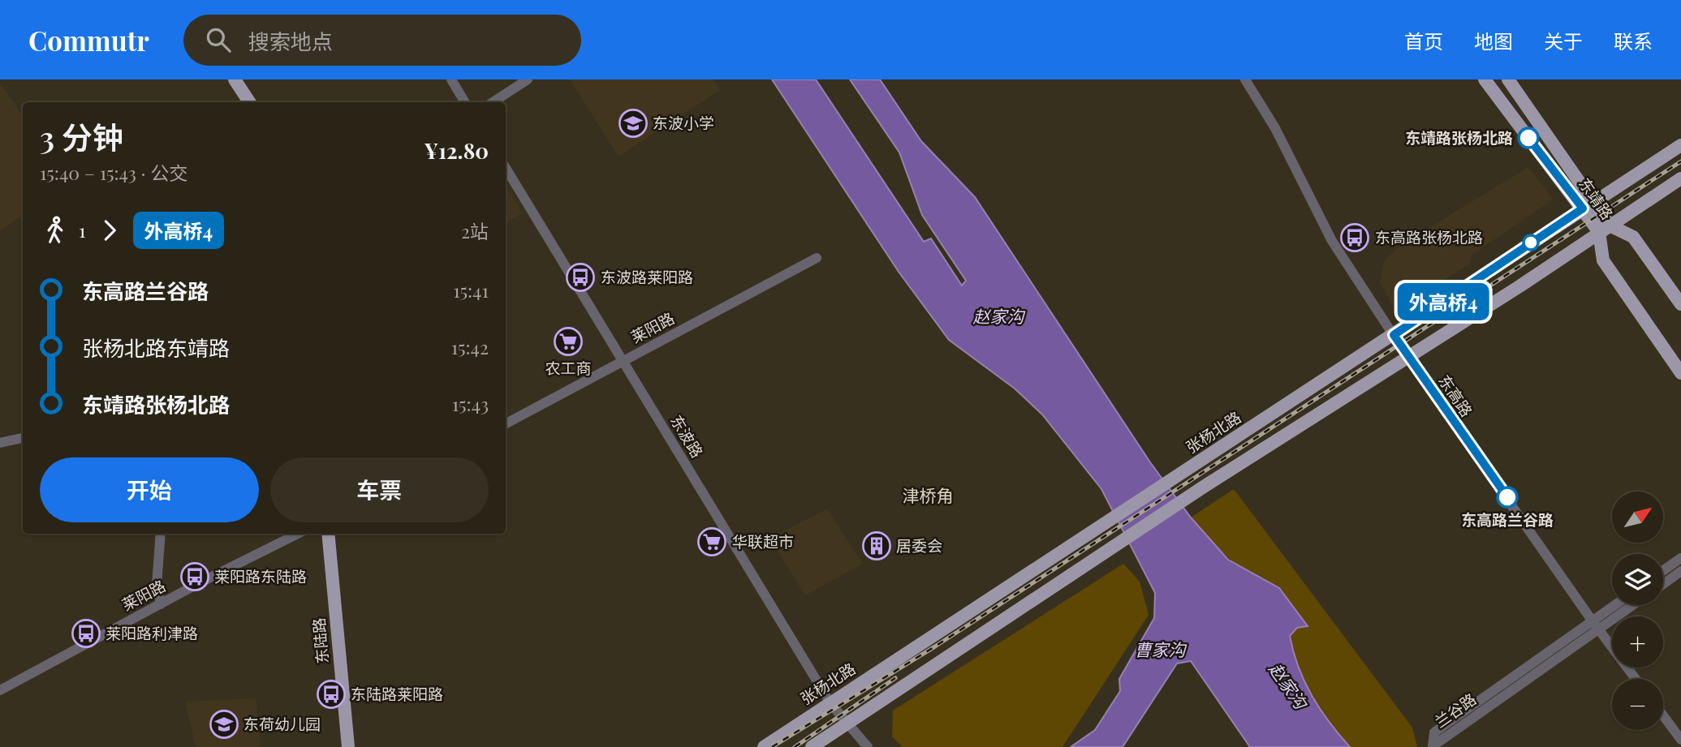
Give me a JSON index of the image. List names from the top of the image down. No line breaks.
{"streets":{"main road":["东靖路","张杨北路","东陆路"],"street":["莱阳路","东高路","东波路","兰谷路"]},"crossings":[["东靖路","张杨北路"],["莱阳路","东波路"],["东高路","张杨北路"],["东高路","兰谷路"],["张杨北路","东波路"]],"districts":["津桥角"],"water":["赵家沟","曹家沟"],"places":{"school or university":["东波小学","东荷幼儿园"],"other":["东靖路张杨北路","东高路兰谷路"],"bus stop":["东高路张杨北路","东波路莱阳路","莱阳路东陆路","莱阳路利津路","东陆路莱阳路"],"supermarket":["农工商","华联超市"],"building":["居委会"]},"lines":["bus line 外高桥4"],"north":"top right","page":{"header":"Commutr","search":"搜索地点","nav":["首页","地图","关于","联系"],"on_map":"外高桥4","heading":["3 分钟","15:40 – 15:43 · 公交","¥12.80"],"legs":["1","外高桥4","2站"],"list":[{"name":"东高路兰谷路","value":"15:41"},{"name":"张杨北路东靖路","value":"15:42"},{"name":"东靖路张杨北路","value":"15:43"}],"buttons":["开始","车票"],"map_buttons":["+","−"]}}
